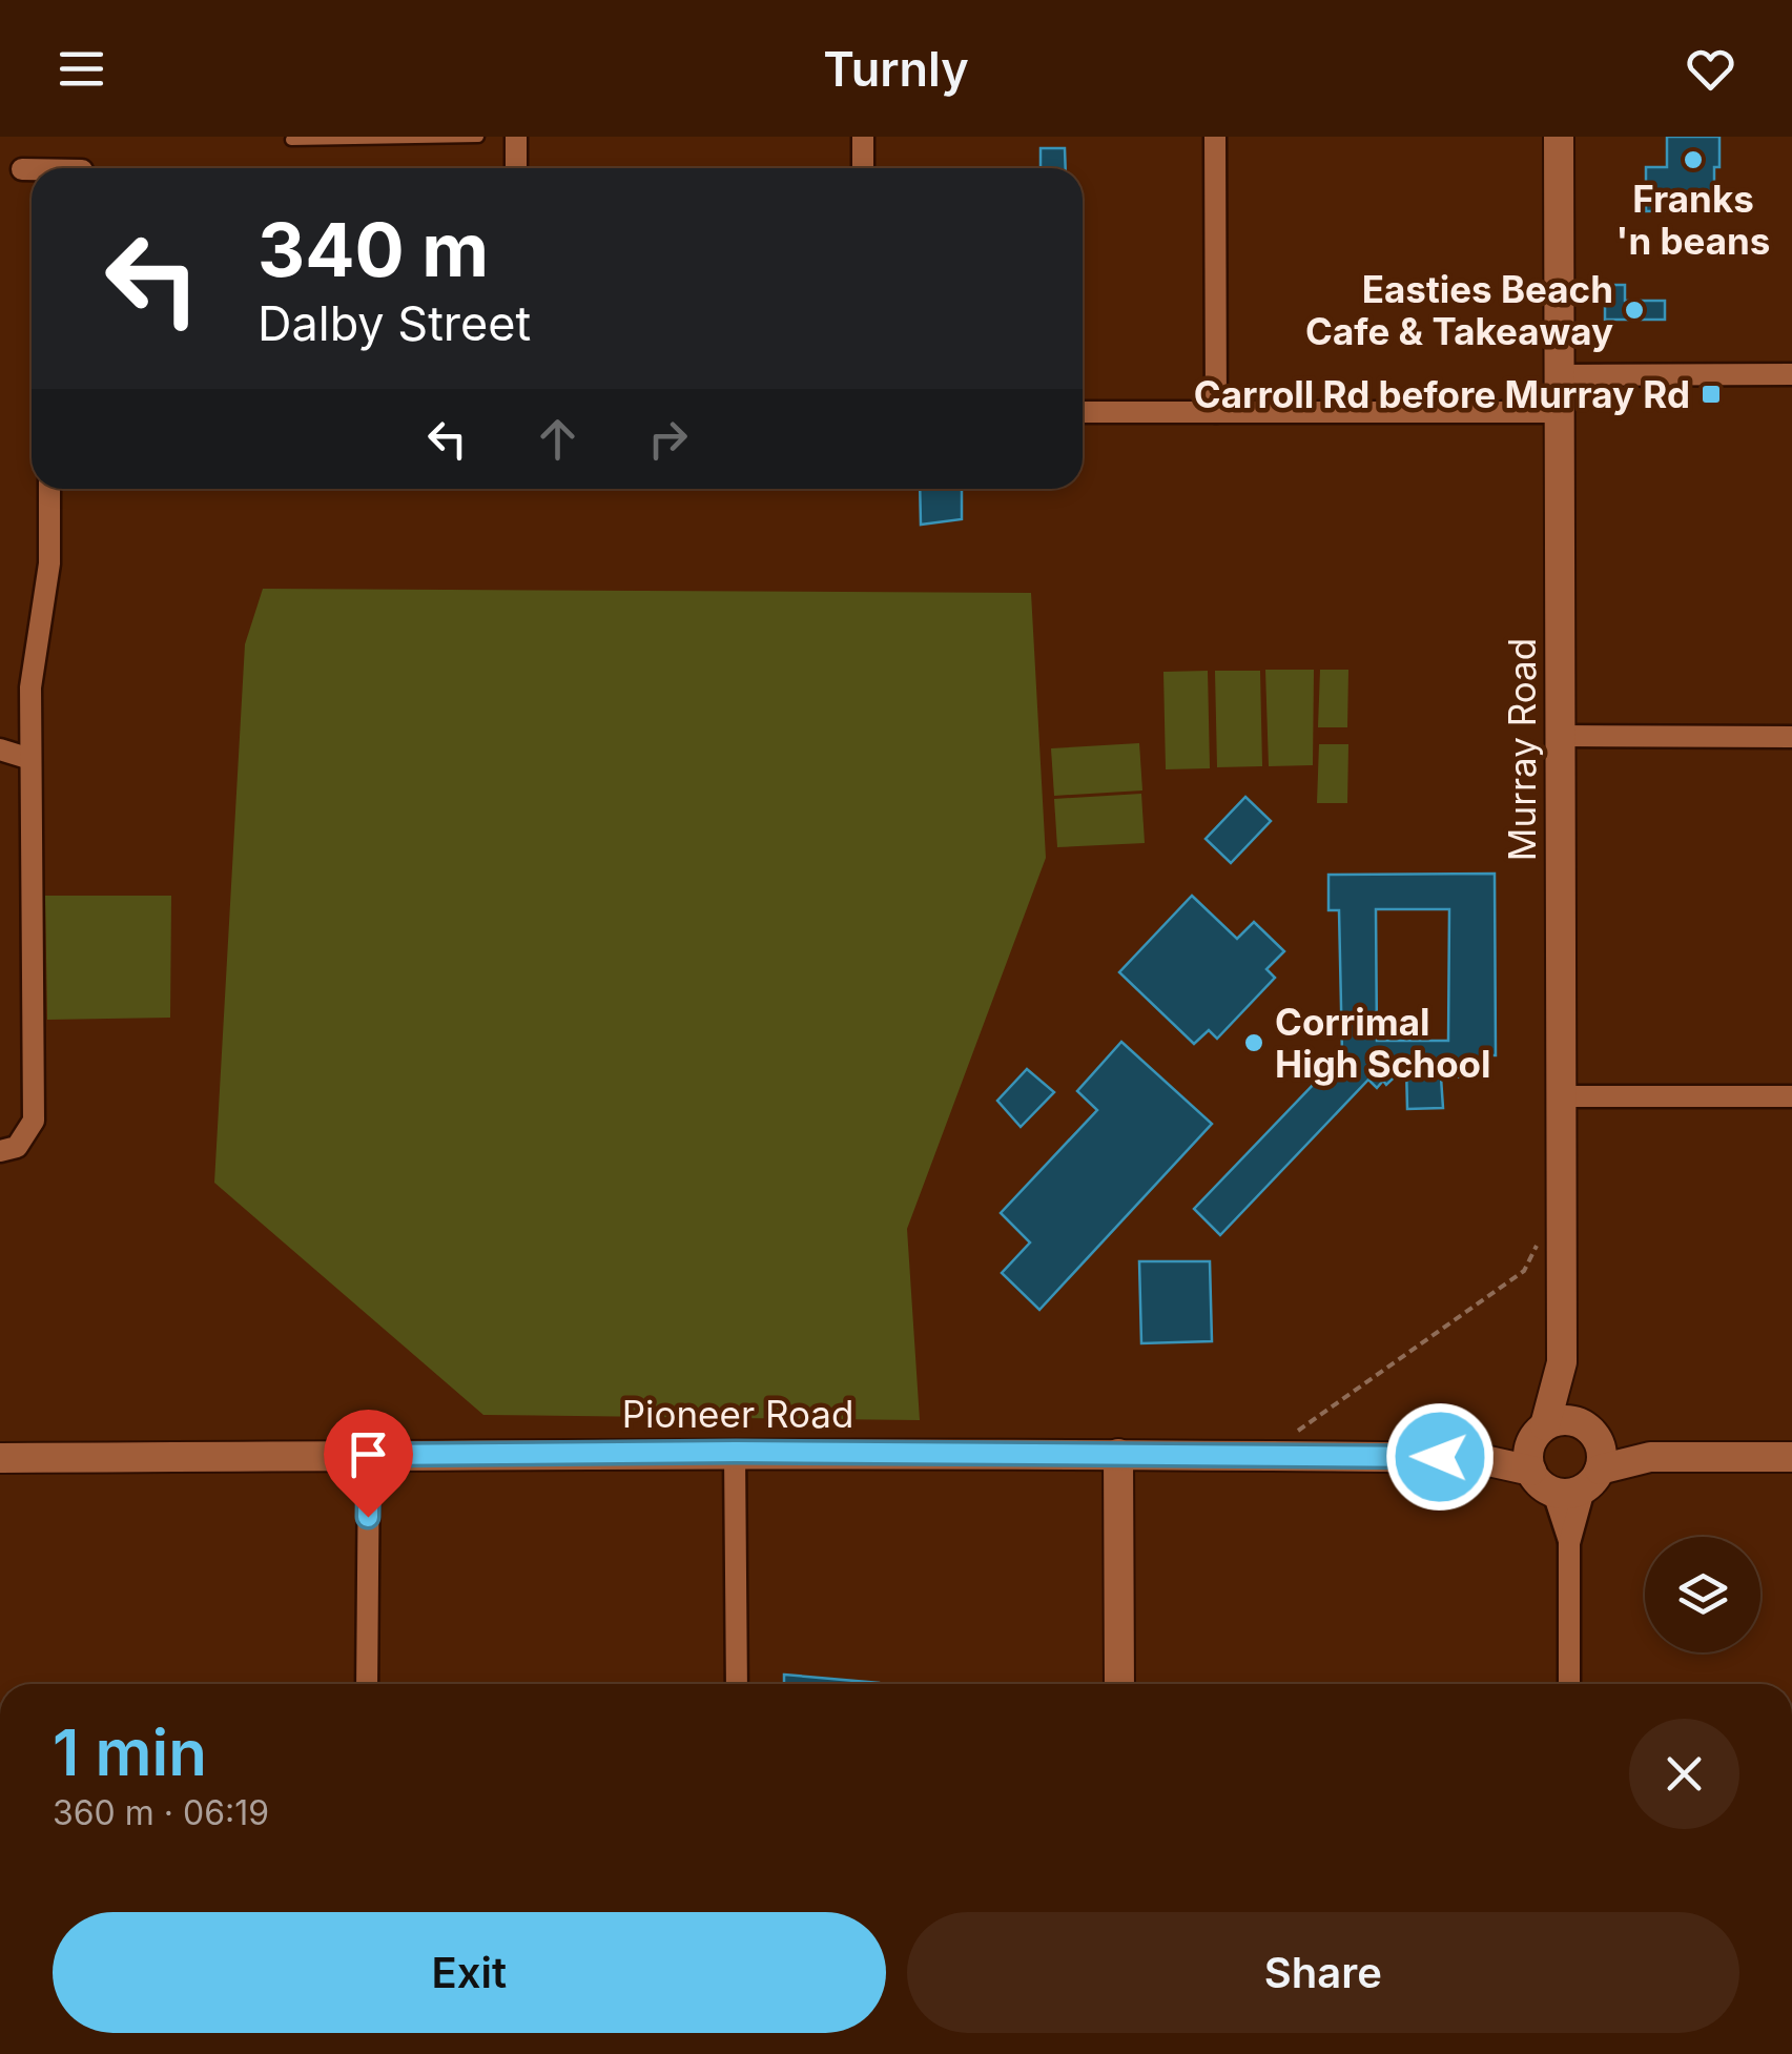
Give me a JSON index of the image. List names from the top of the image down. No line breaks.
{"streets":{"main road":["Murray Road","Pioneer Road"]},"crossings":[["Murray Road","Pioneer Road"]],"places":{"other":["Franks 'n beans","Easties Beach Cafe & Takeaway","Corrimal High School"],"transit":["Carroll Rd before Murray Rd"]},"page":{"header":"Turnly","turn":["340 m","Dalby Street"],"heading":["1 min","360 m · 06:19"],"buttons":["Exit","Share"]}}
